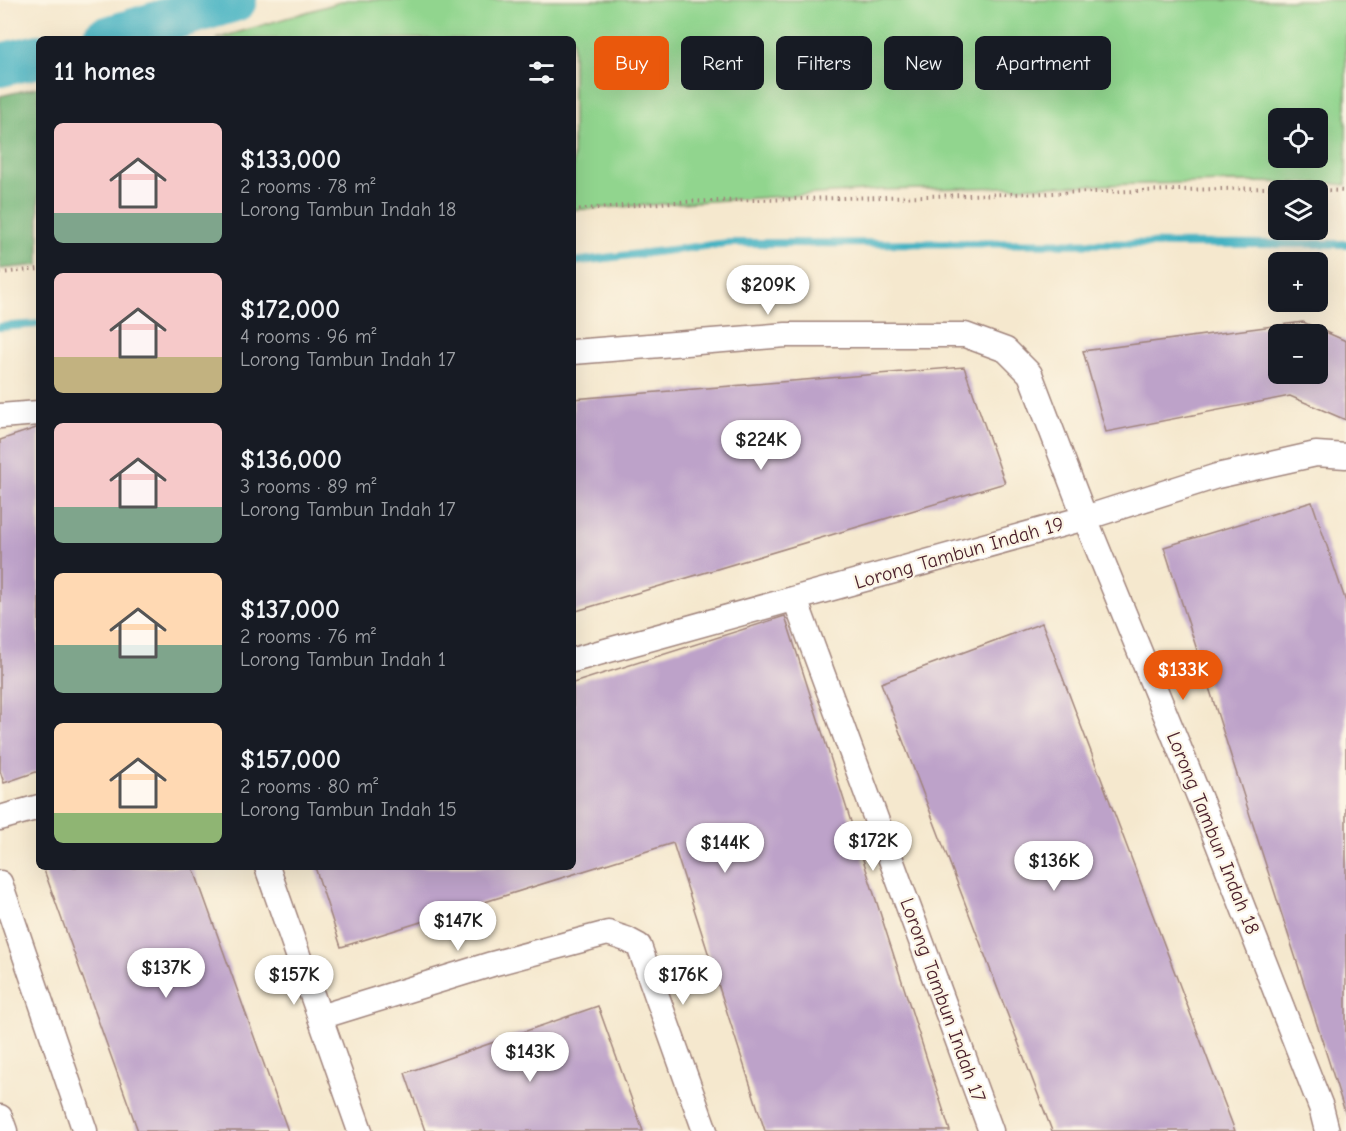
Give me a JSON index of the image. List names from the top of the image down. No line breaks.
{"streets":{"street":["Lorong Tambun Indah 19","Lorong Tambun Indah 18","Lorong Tambun Indah 17"]},"crossings":[["Lorong Tambun Indah 19","Lorong Tambun Indah 18"],["Lorong Tambun Indah 19","Lorong Tambun Indah 17"]],"page":{"chip":["Buy","Rent","Filters","New","Apartment"],"heading":"11 homes","map_buttons":["+","−"],"list":[{"name":"$133,000","note":"2 rooms · 78 m² · Lorong Tambun Indah 18"},{"name":"$172,000","note":"4 rooms · 96 m² · Lorong Tambun Indah 17"},{"name":"$136,000","note":"3 rooms · 89 m² · Lorong Tambun Indah 17"},{"name":"$137,000","note":"2 rooms · 76 m² · Lorong Tambun Indah 1"},{"name":"$157,000","note":"2 rooms · 80 m² · Lorong Tambun Indah 15"}],"price":["$209K","$224K","$133K","$172K","$144K","$136K","$147K","$137K","$157K","$176K","$143K"]}}
